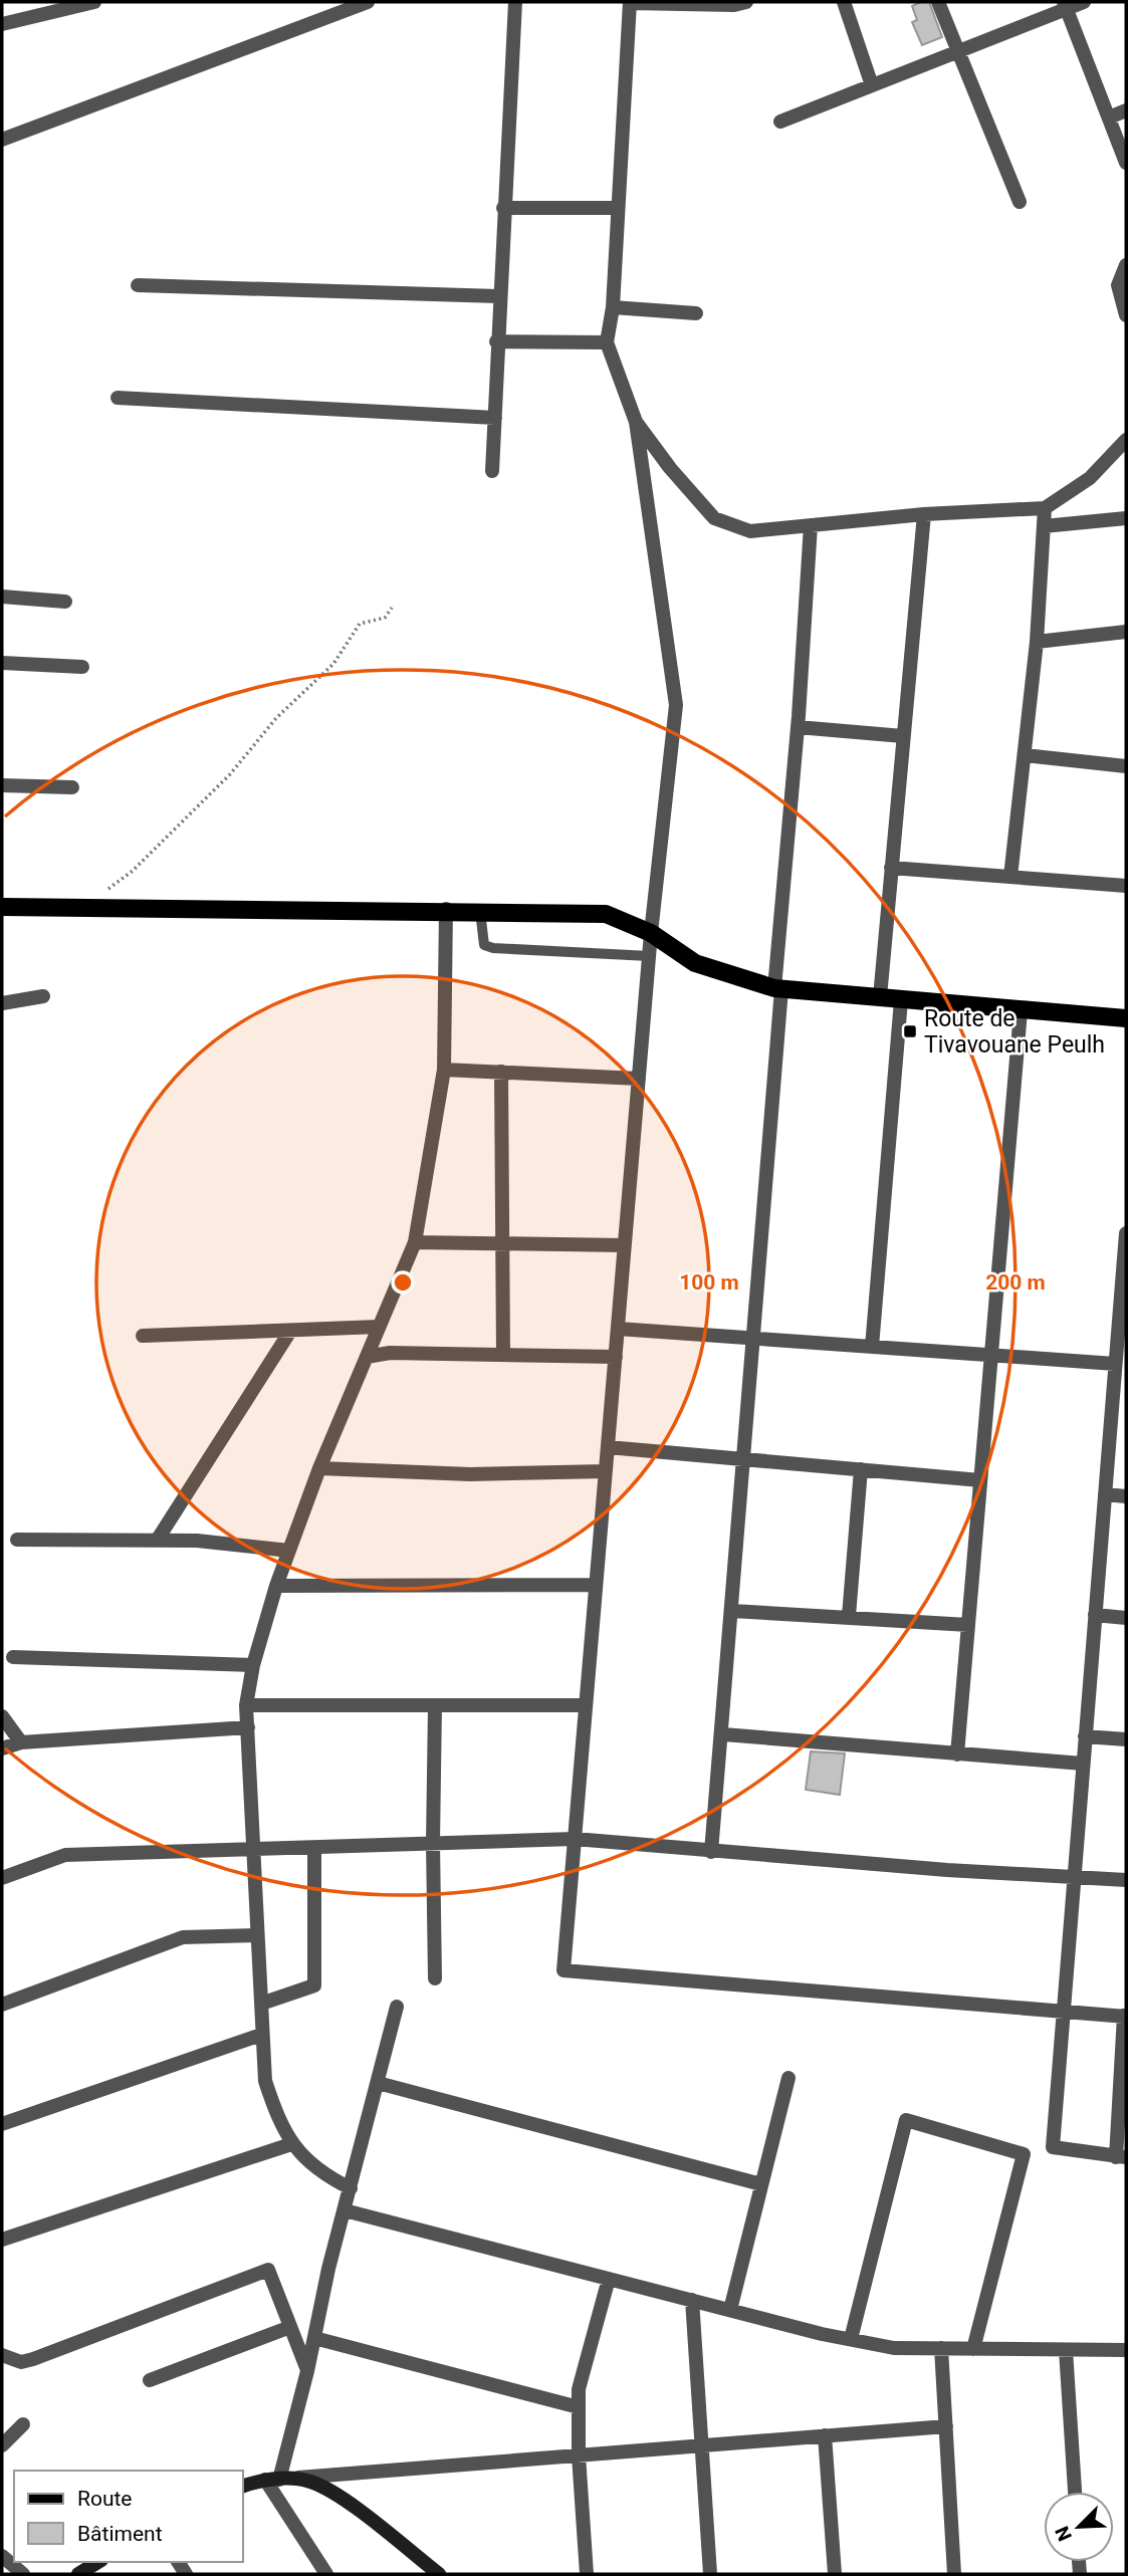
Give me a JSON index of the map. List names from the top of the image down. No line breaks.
{"places":{"transit":["Route de Tivavouane Peulh"]},"legend":["Route","Bâtiment"],"north":"bottom left","rings":["100 m","200 m"]}
